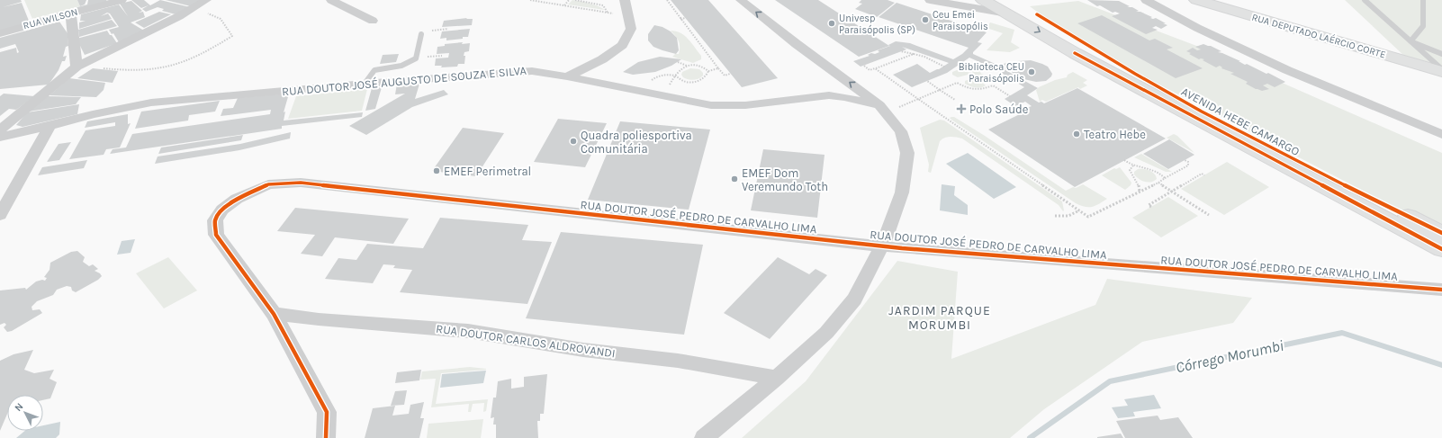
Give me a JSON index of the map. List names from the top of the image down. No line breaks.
{"streets":{"main road":["RUA DEPUTADO LAÉRCIO CORTE","AVENIDA HEBE CAMARGO"],"street":["RUA WILSON","RUA DOUTOR JOSÉ AUGUSTO DE SOUZA E SILVA","RUA DOUTOR JOSÉ PEDRO DE CARVALHO LIMA","RUA DOUTOR CARLOS ALDROVANDI"]},"crossings":[["RUA DOUTOR JOSÉ PEDRO DE CARVALHO LIMA","RUA DOUTOR CARLOS ALDROVANDI"]],"districts":["JARDIM PARQUE MORUMBI"],"water":["Córrego Morumbi"],"places":{"other":["Ceu Emei Paraisopólis","Univesp Paraisópolis (SP)","Biblioteca CEU Paraisópolis","Teatro Hebe","Quadra poliesportiva Comunitária","EMEF Perimetral","EMEF Dom Veremundo Toth"],"health":["Polo Saúde"]},"north":"top left"}
